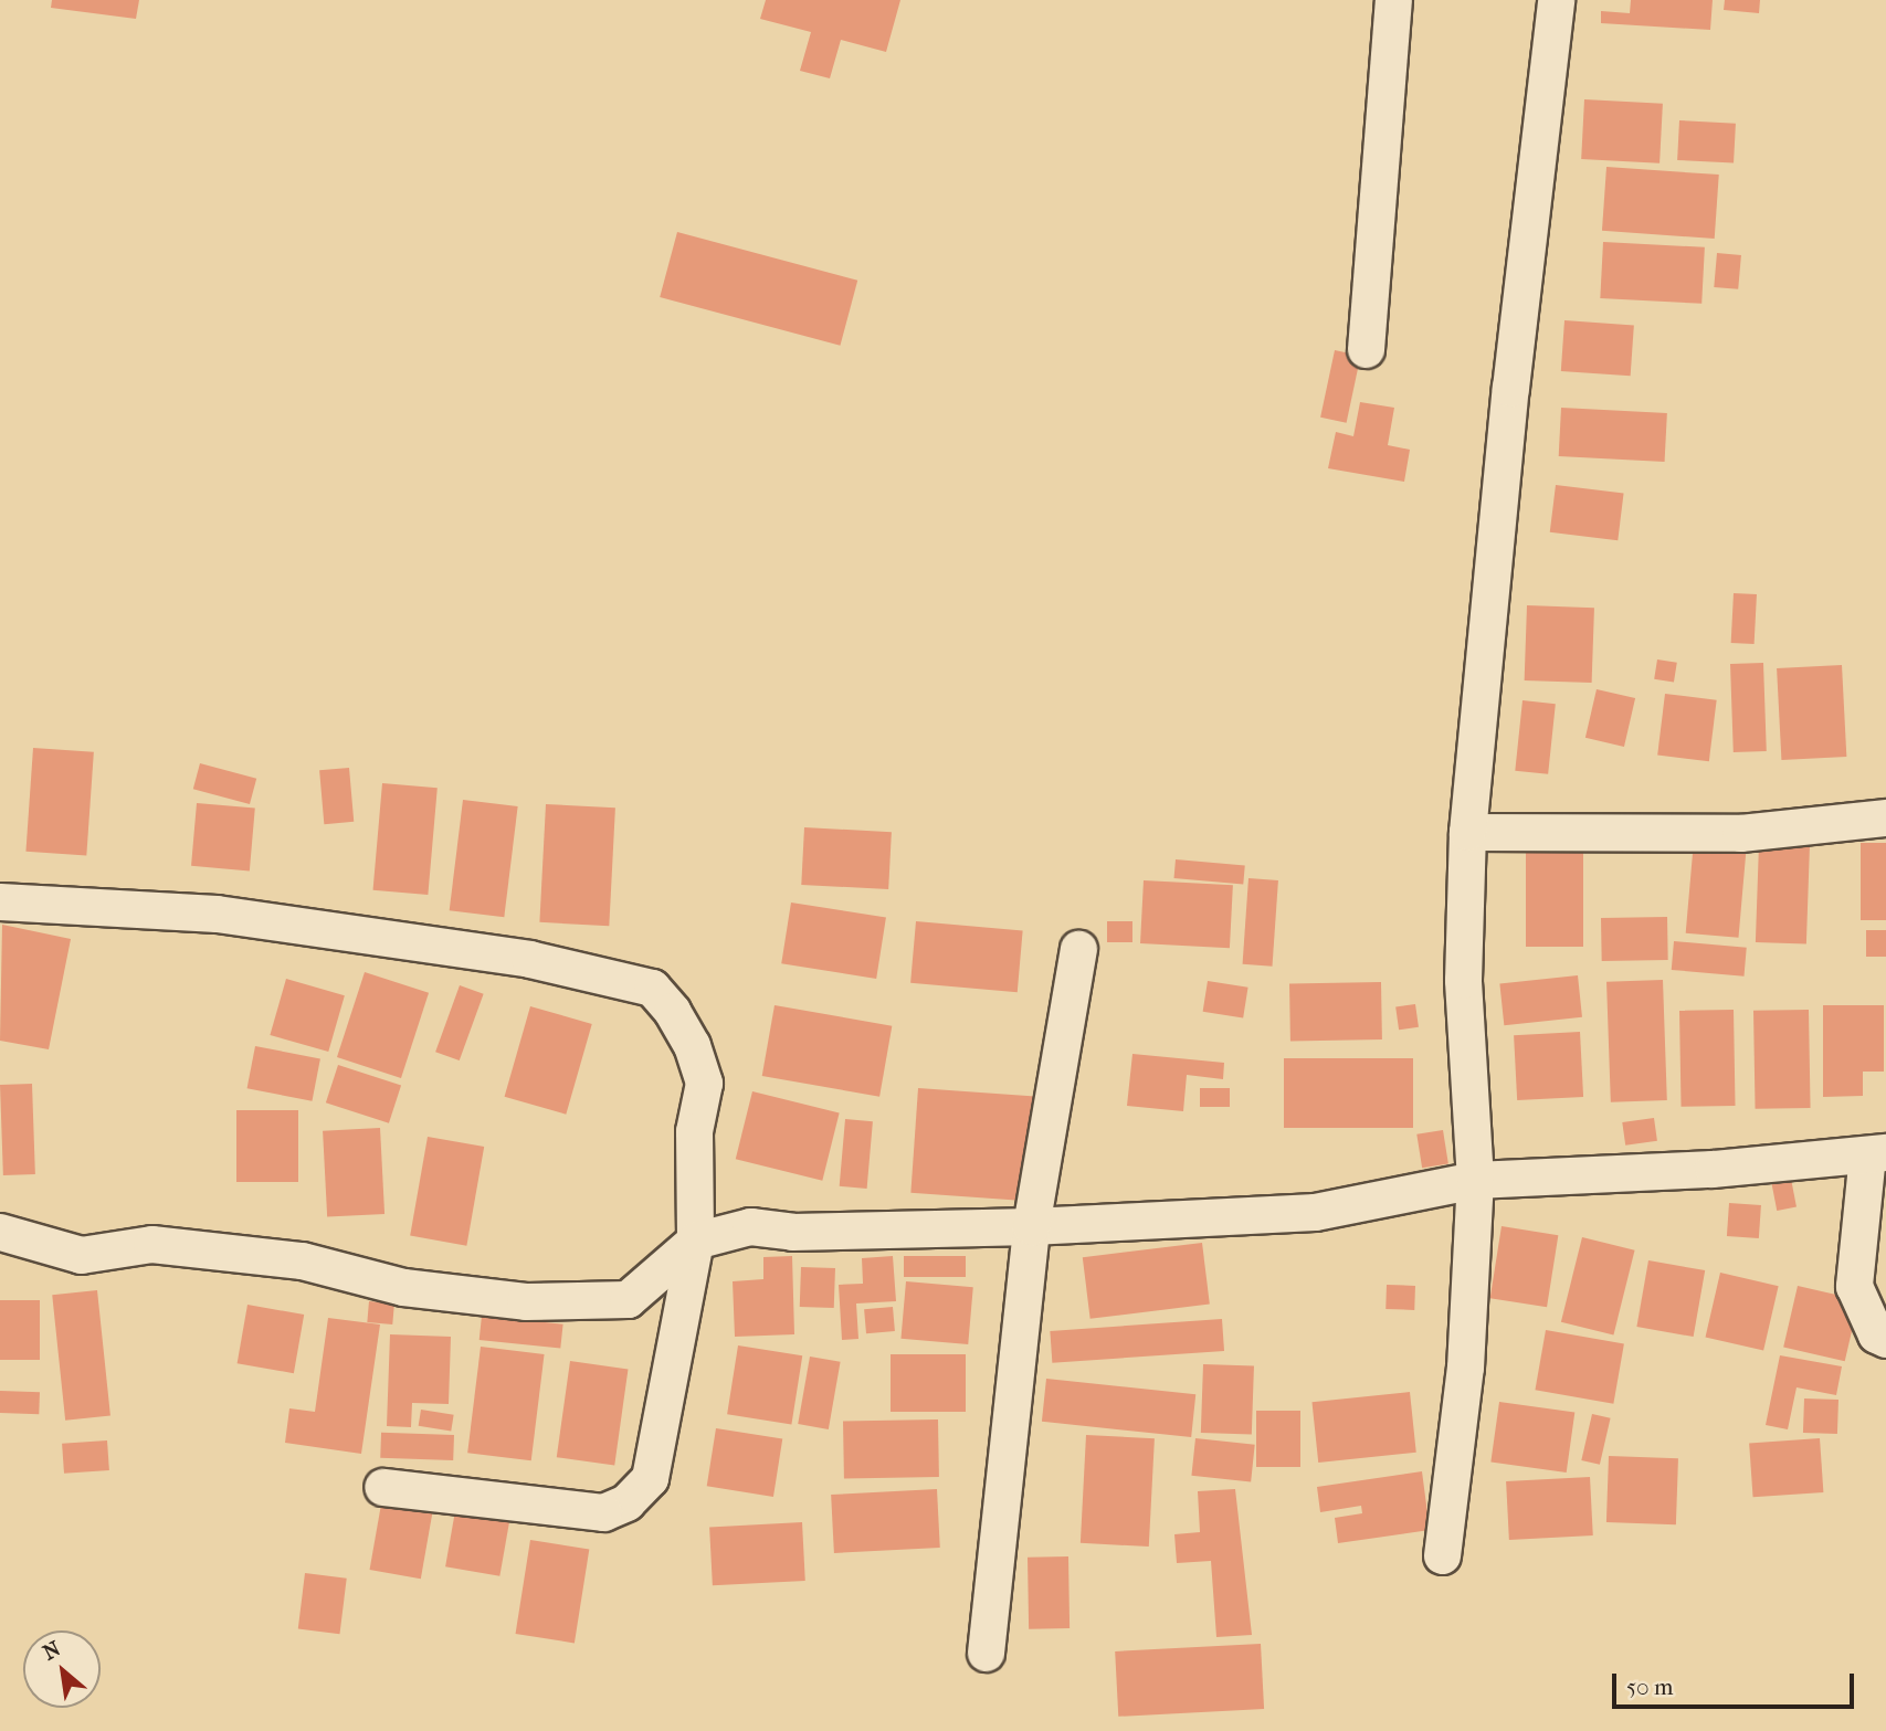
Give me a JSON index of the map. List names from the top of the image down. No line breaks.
{"scale_bar":"50 m","north":"top left"}
